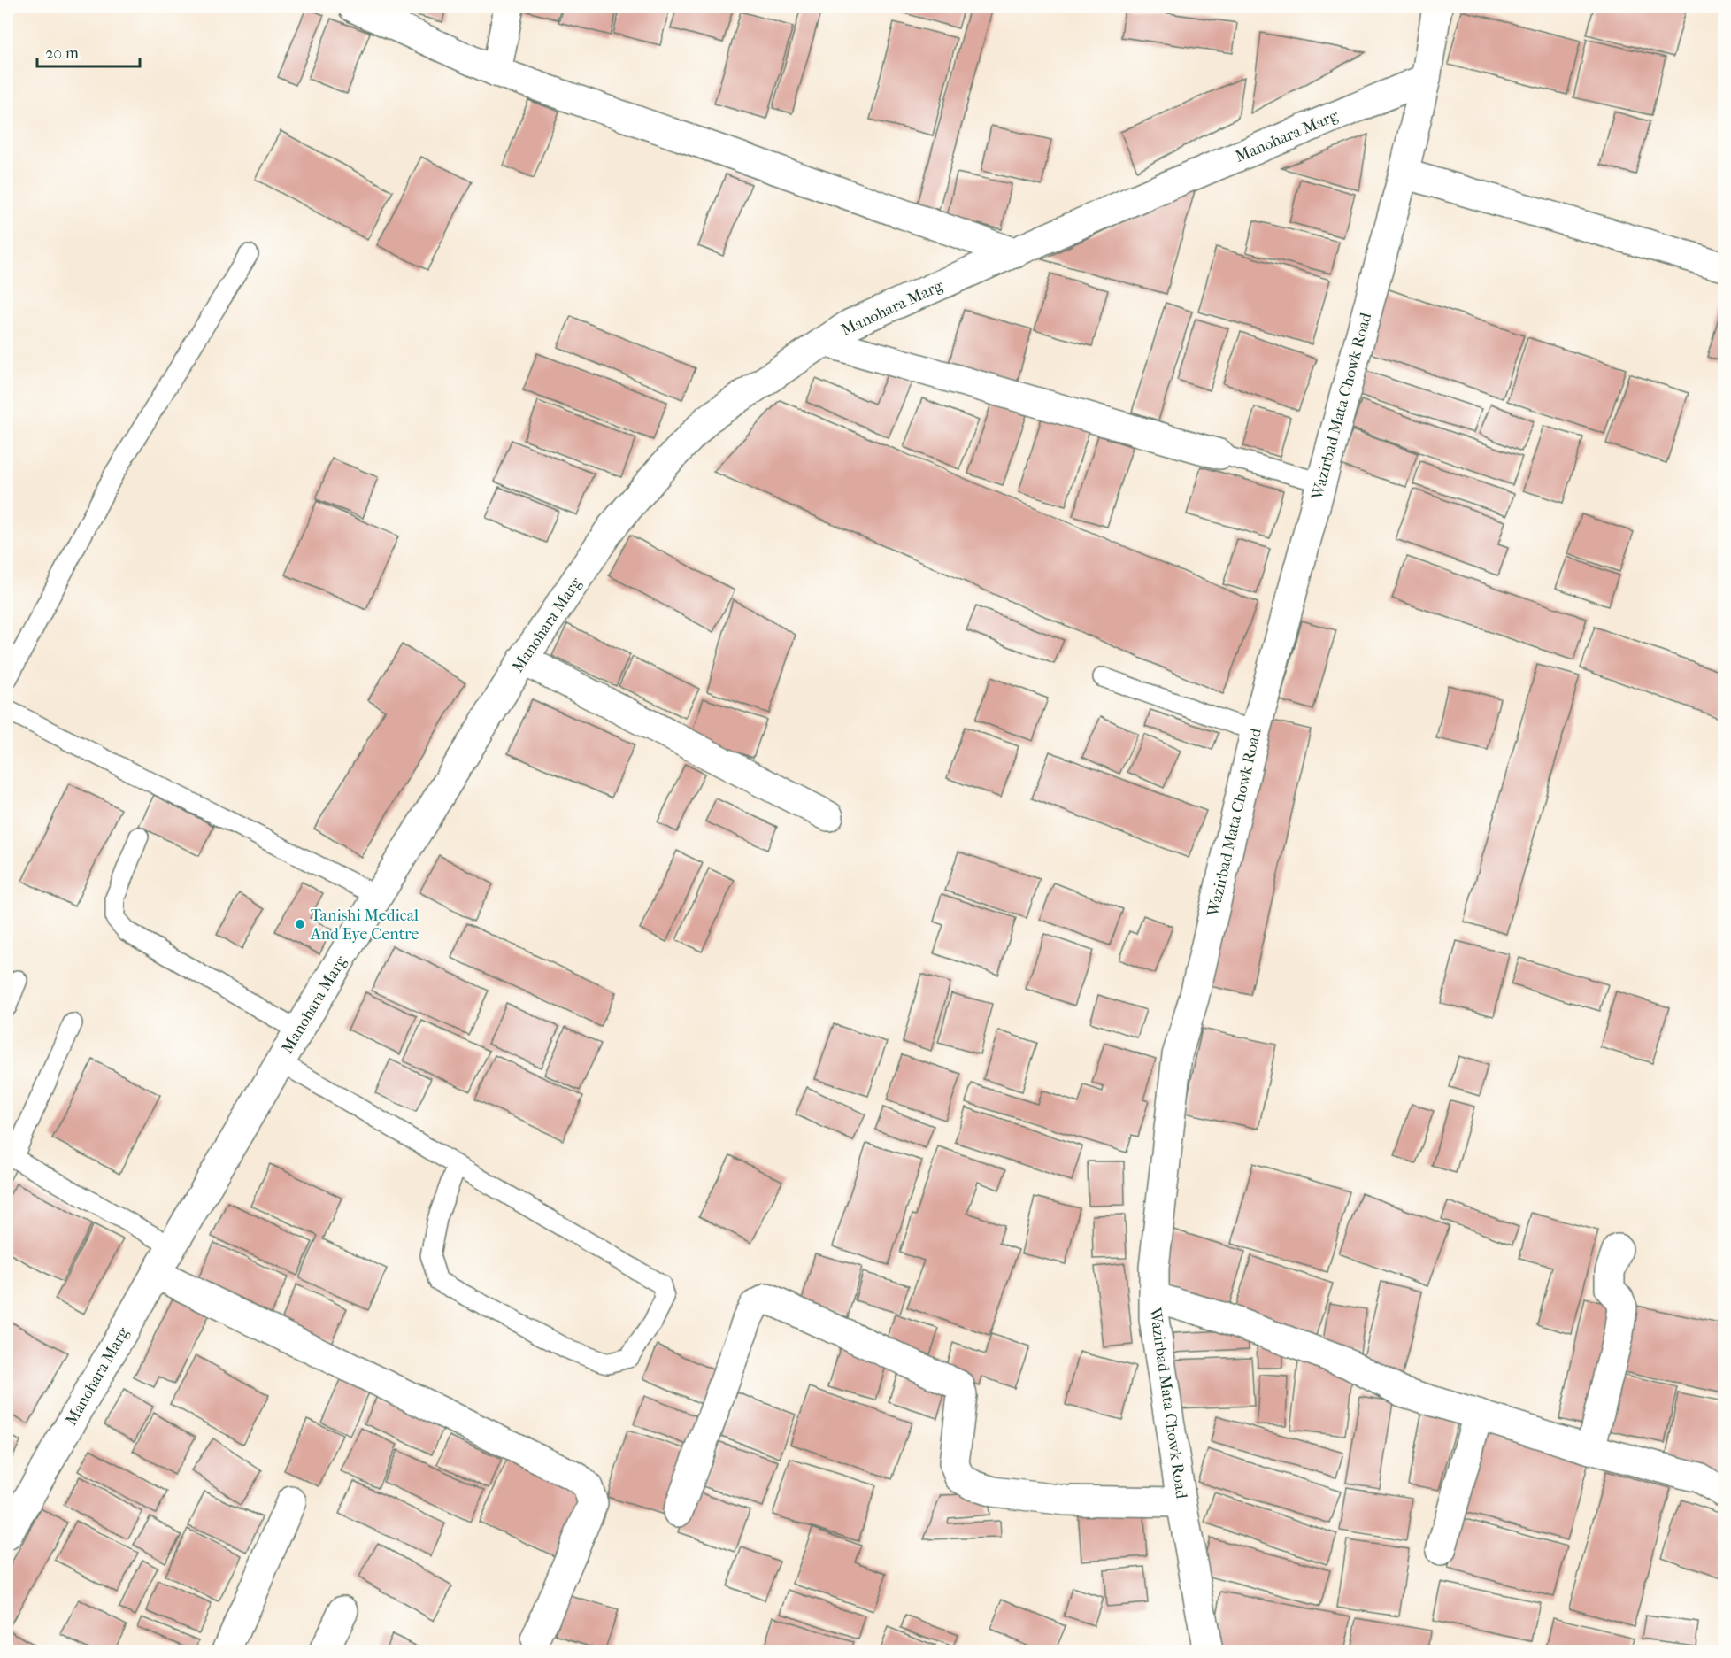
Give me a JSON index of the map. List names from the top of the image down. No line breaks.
{"streets":{"street":["Manohara Marg","Wazirbad Mata Chowk Road"]},"crossings":[["Manohara Marg","Wazirbad Mata Chowk Road"]],"places":["Tanishi Medical And Eye Centre"],"scale_bar":"20 m"}
